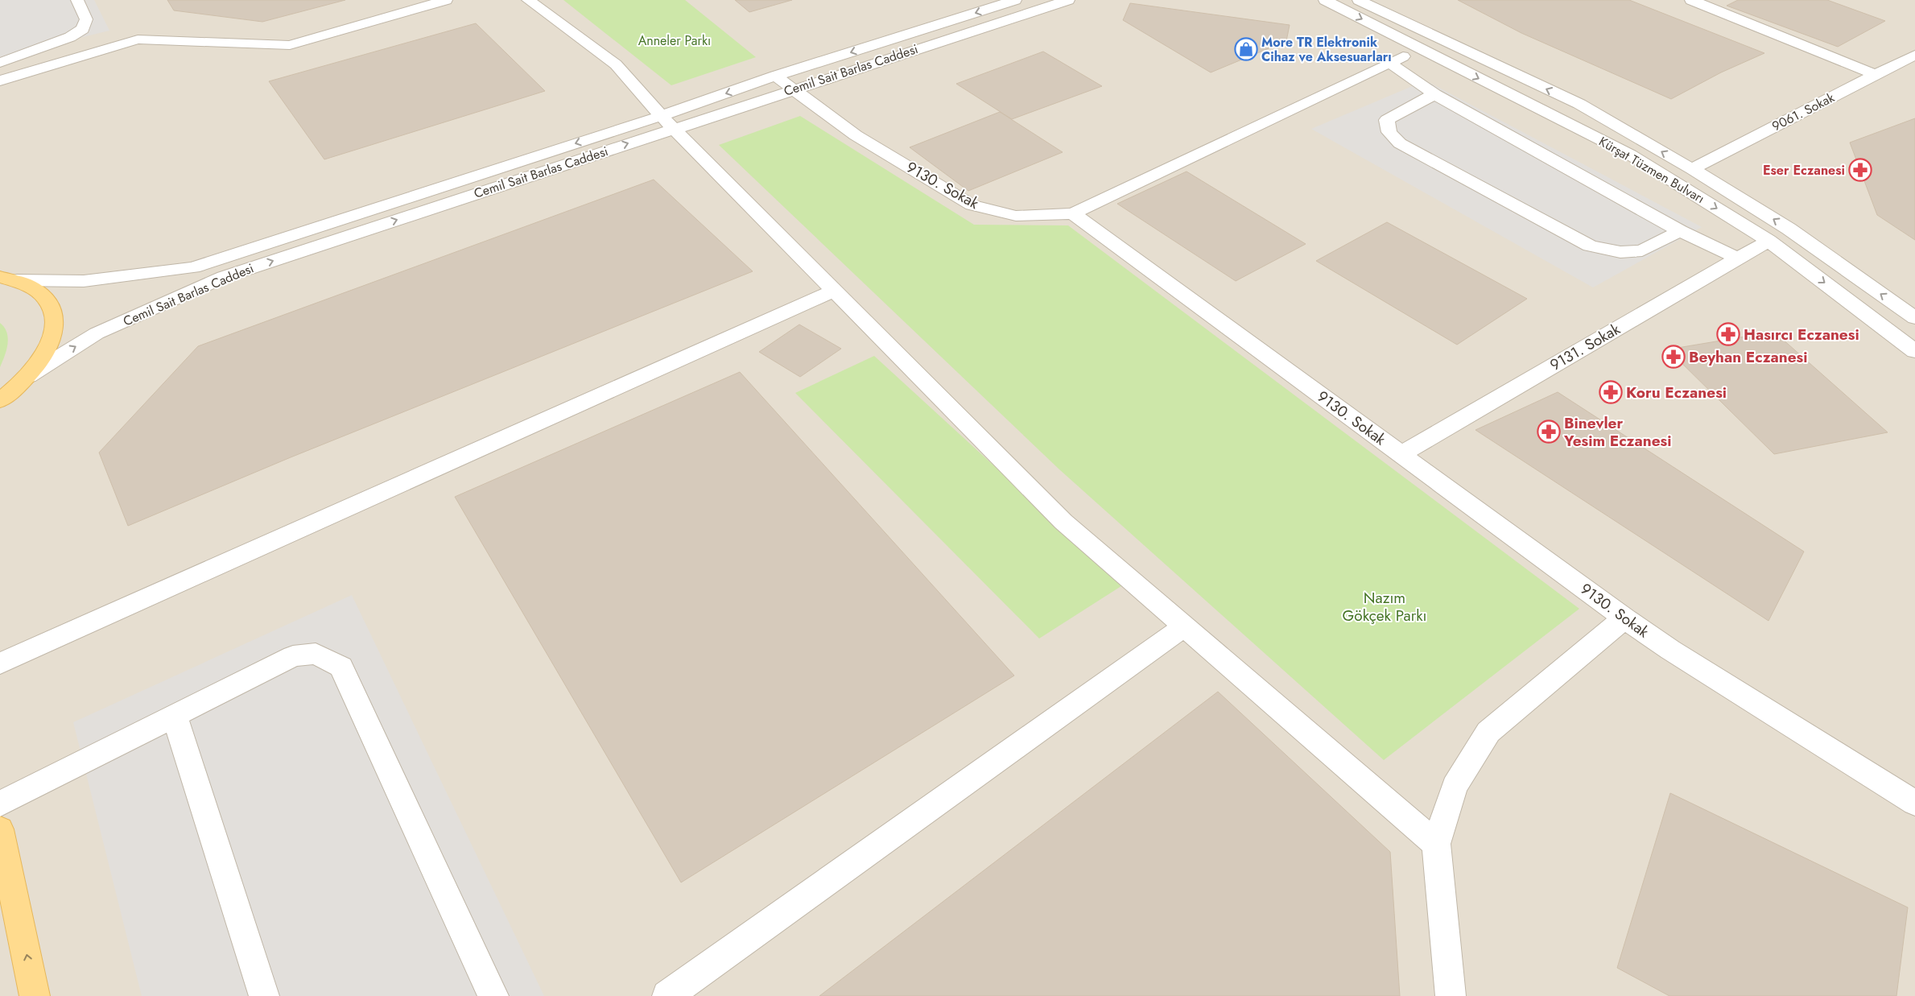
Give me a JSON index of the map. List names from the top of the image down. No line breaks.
{"streets":{"street":["Cemil Sait Barlas Caddesi","9061. Sokak","Kürşat Tüzmen Bulvarı","9130. Sokak","9131. Sokak"]},"crossings":[["Cemil Sait Barlas Caddesi","9130. Sokak"],["9061. Sokak","Kürşat Tüzmen Bulvarı"],["Kürşat Tüzmen Bulvarı","9131. Sokak"],["9130. Sokak","9131. Sokak"]],"parks":["Anneler Parkı","Nazım Gökçek Parkı"],"places":{"shop":["More TR Elektronik Cihaz ve Aksesuarları"],"pharmacy":["Eser Eczanesi","Hasırcı Eczanesi","Beyhan Eczanesi","Koru Eczanesi","Binevler Yesim Eczanesi"]}}
